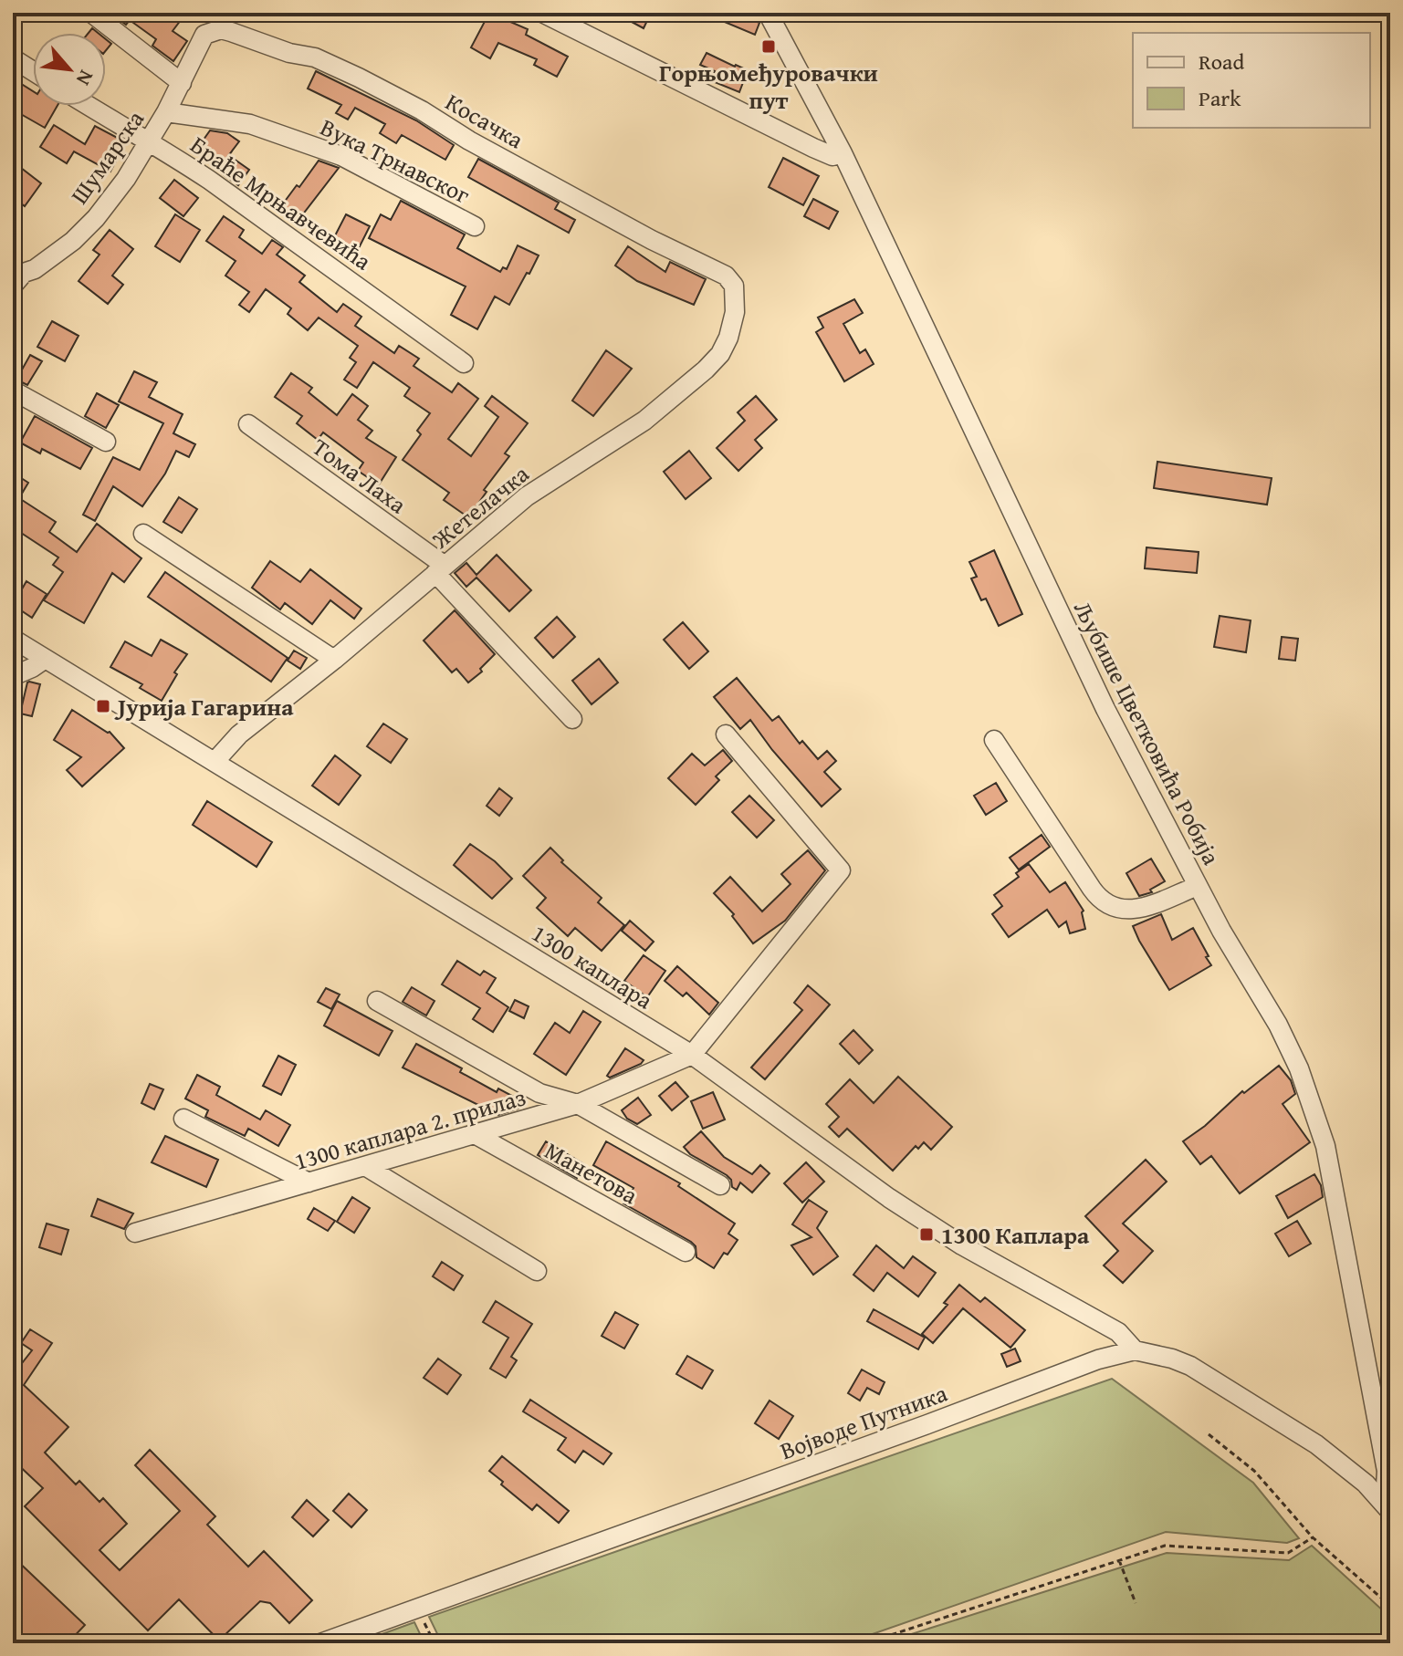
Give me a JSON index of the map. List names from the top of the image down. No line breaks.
{"streets":{"street":["Косачка","Шумарска","Вука Трнавског","Браће Мрњавчевића","Тома Лаха","Жетелачка","Љубише Цветковића Робија","1300 каплара","1300 каплара 2. прилаз","Манетова","Војводе Путника"]},"crossings":[["Косачка","Шумарска"],["Косачка","Жетелачка"],["Шумарска","Вука Трнавског"],["Шумарска","Браће Мрњавчевића"],["Тома Лаха","Жетелачка"],["Жетелачка","1300 каплара"],["Љубише Цветковића Робија","Војводе Путника"],["1300 каплара","1300 каплара 2. прилаз"],["1300 каплара","Војводе Путника"],["1300 каплара 2. прилаз","Манетова"]],"places":{"transit":["Горњомеђуровачки пут","Јурија Гагарина","1300 Каплара"]},"legend":["Road","Park"],"north":"bottom right"}
